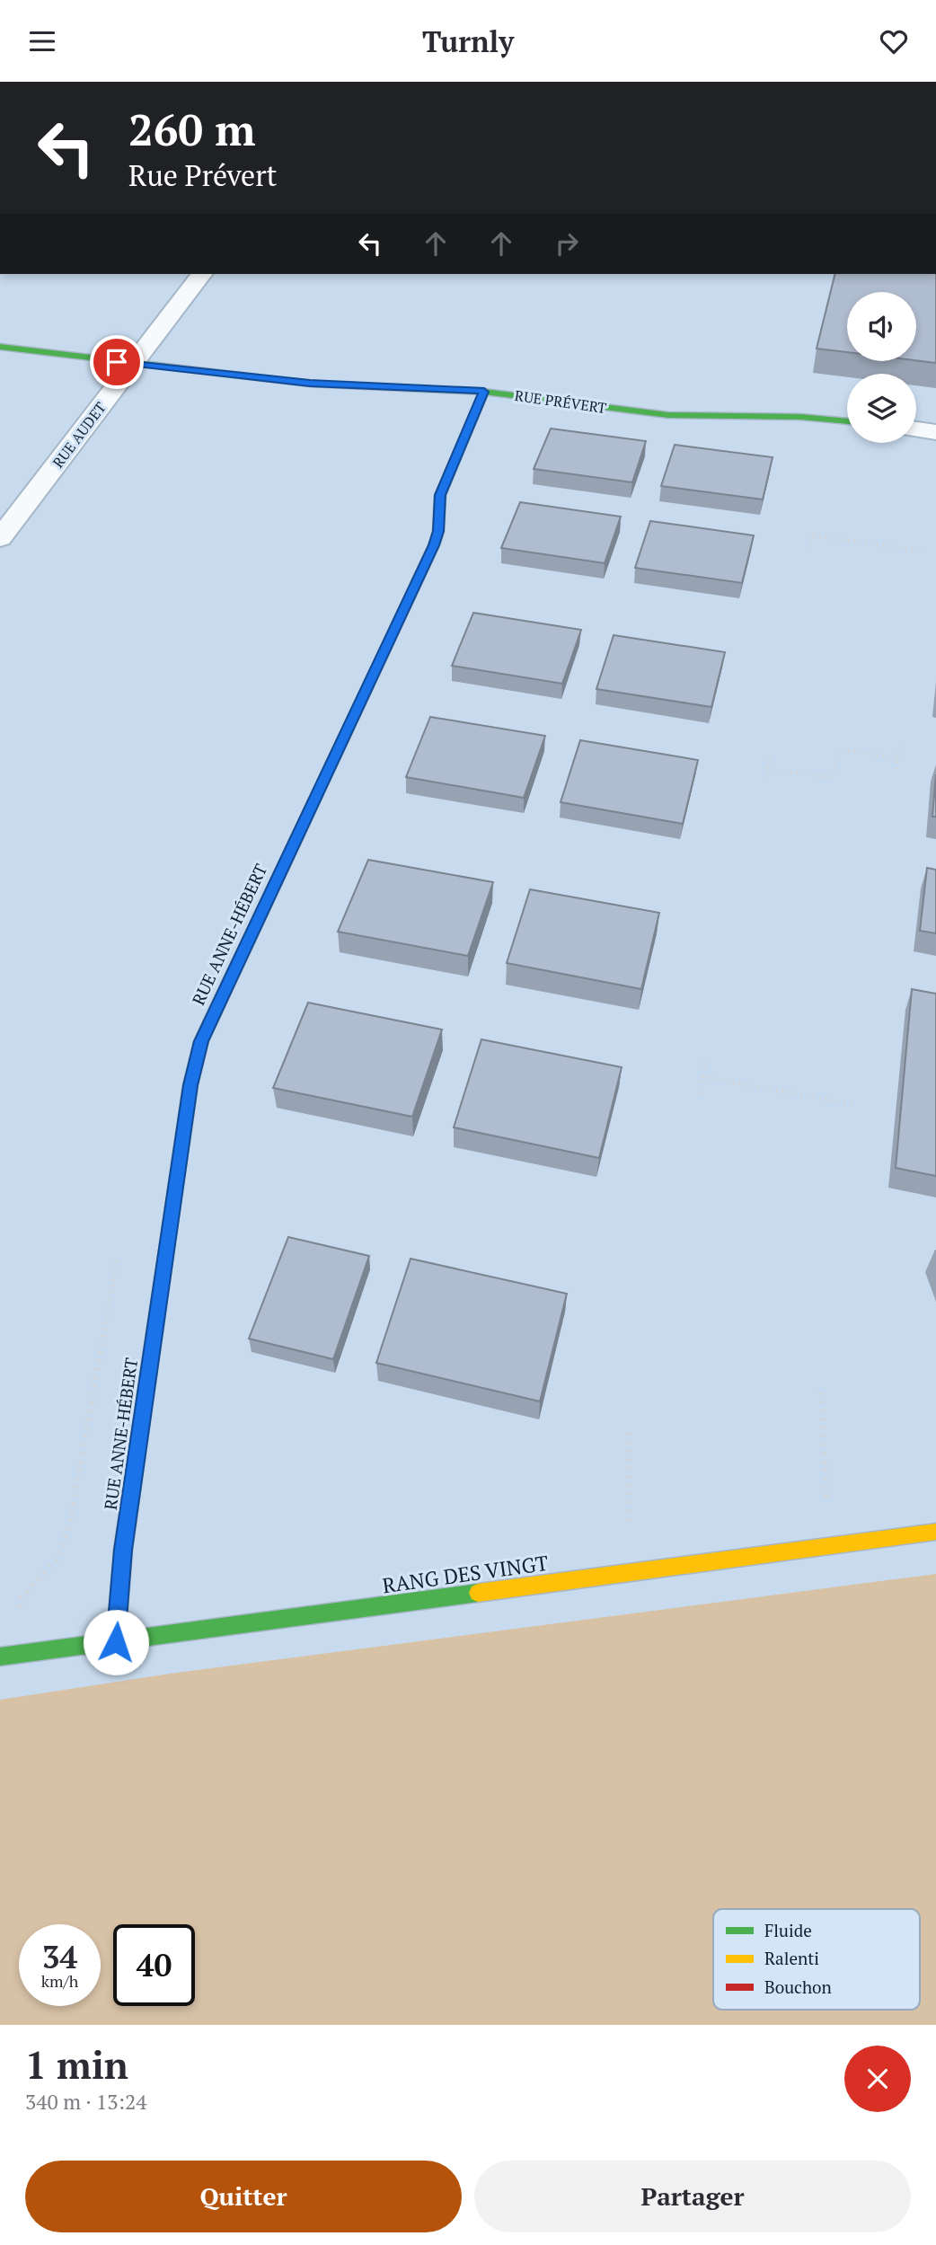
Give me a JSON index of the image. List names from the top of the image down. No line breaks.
{"streets":{"street":["RUE PRÉVERT","RUE AUDET","RUE ANNE-HÉBERT","RANG DES VINGT"]},"crossings":[["RUE PRÉVERT","RUE AUDET"],["RUE PRÉVERT","RUE ANNE-HÉBERT"],["RUE ANNE-HÉBERT","RANG DES VINGT"]],"legend":["Fluide","Ralenti","Bouchon"],"page":{"header":"Turnly","turn":["260 m","Rue Prévert"],"speed":"34 km/h","limit":"40","heading":["1 min","340 m · 13:24"],"buttons":["Quitter","Partager"]}}
